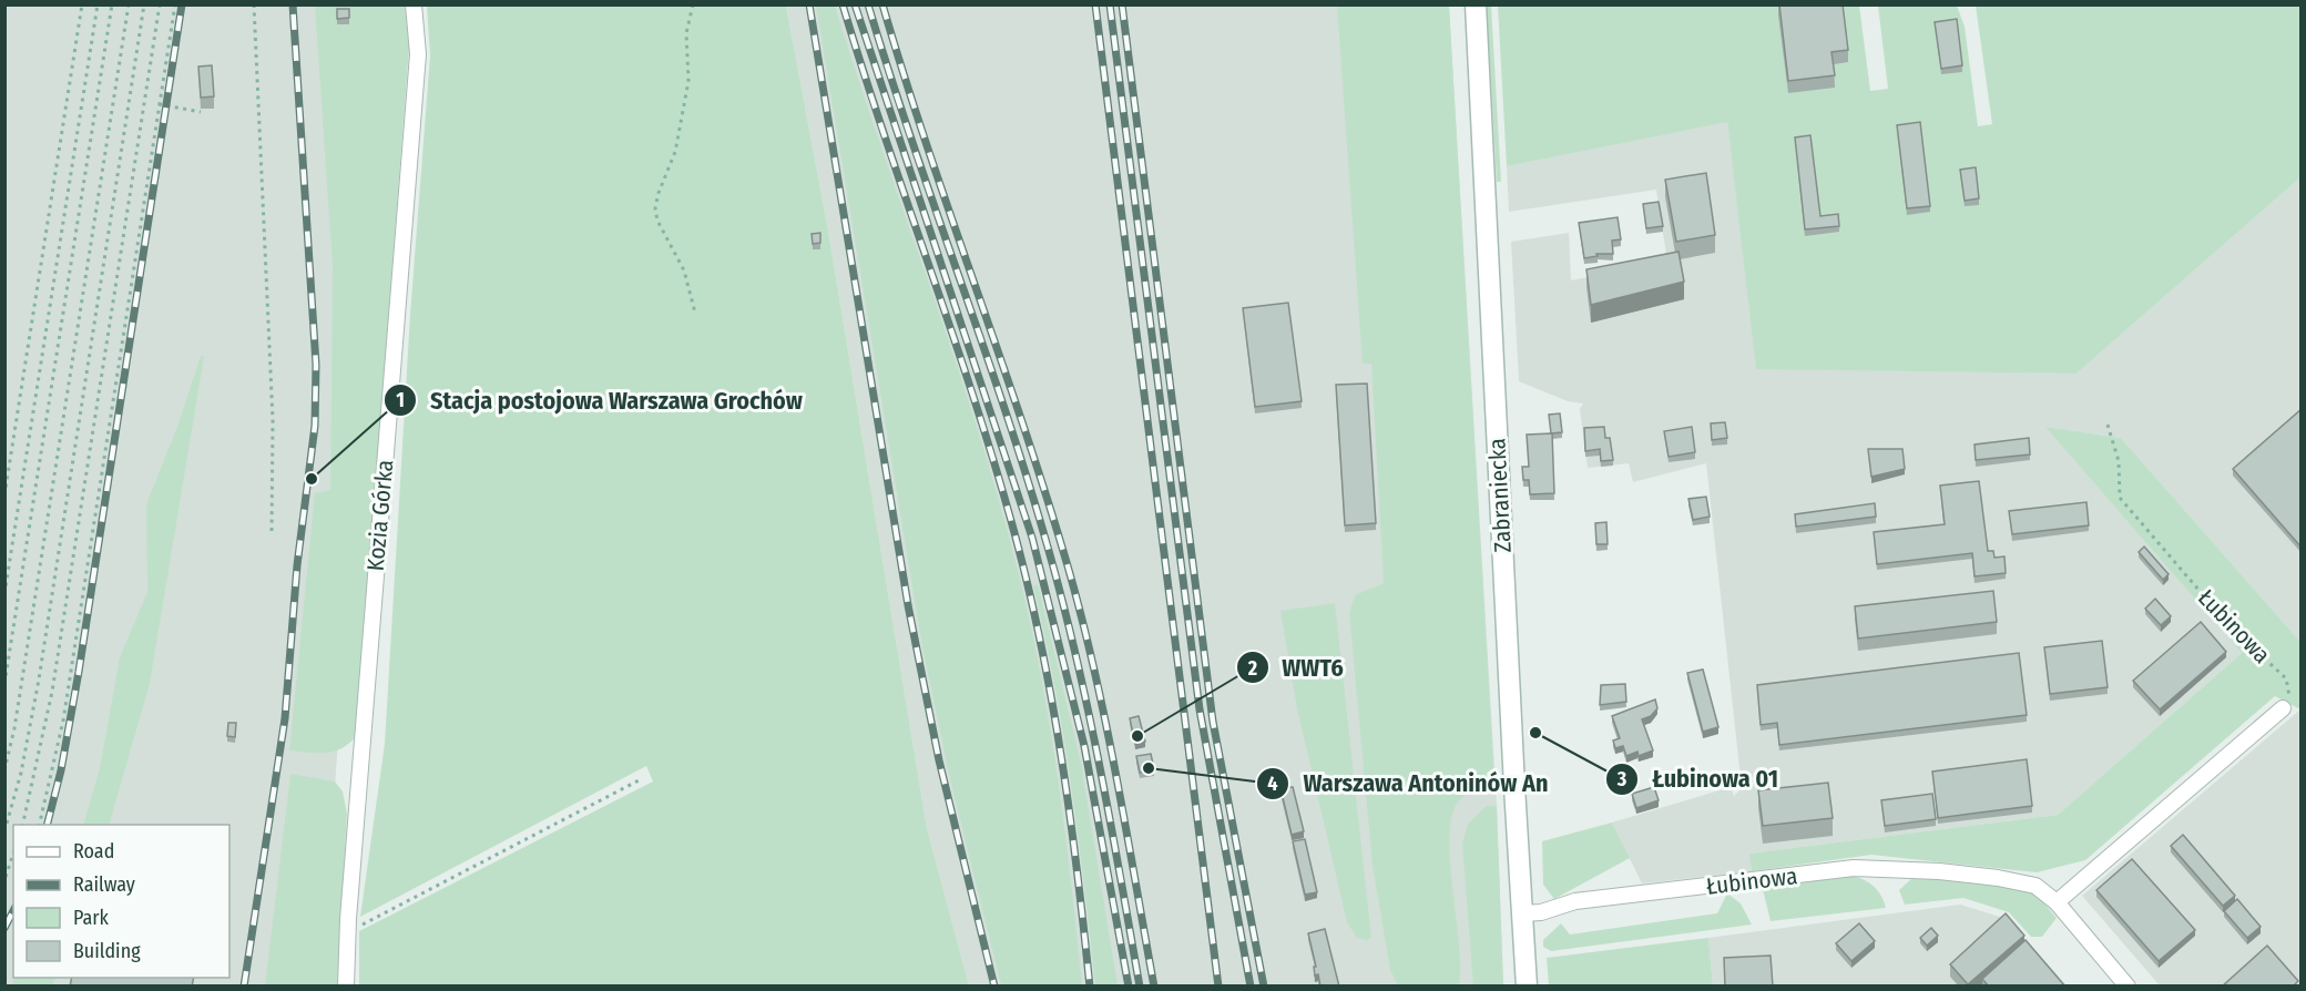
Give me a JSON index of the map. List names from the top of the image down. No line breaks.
{"streets":{"main road":["Zabraniecka"],"street":["Kozia Górka","Łubinowa"]},"crossings":[["Zabraniecka","Łubinowa"]],"places":["Stacja postojowa Warszawa Grochów","Łubinowa 01","WWT6","Warszawa Antoninów An"],"legend":["Road","Railway","Park","Building"]}
